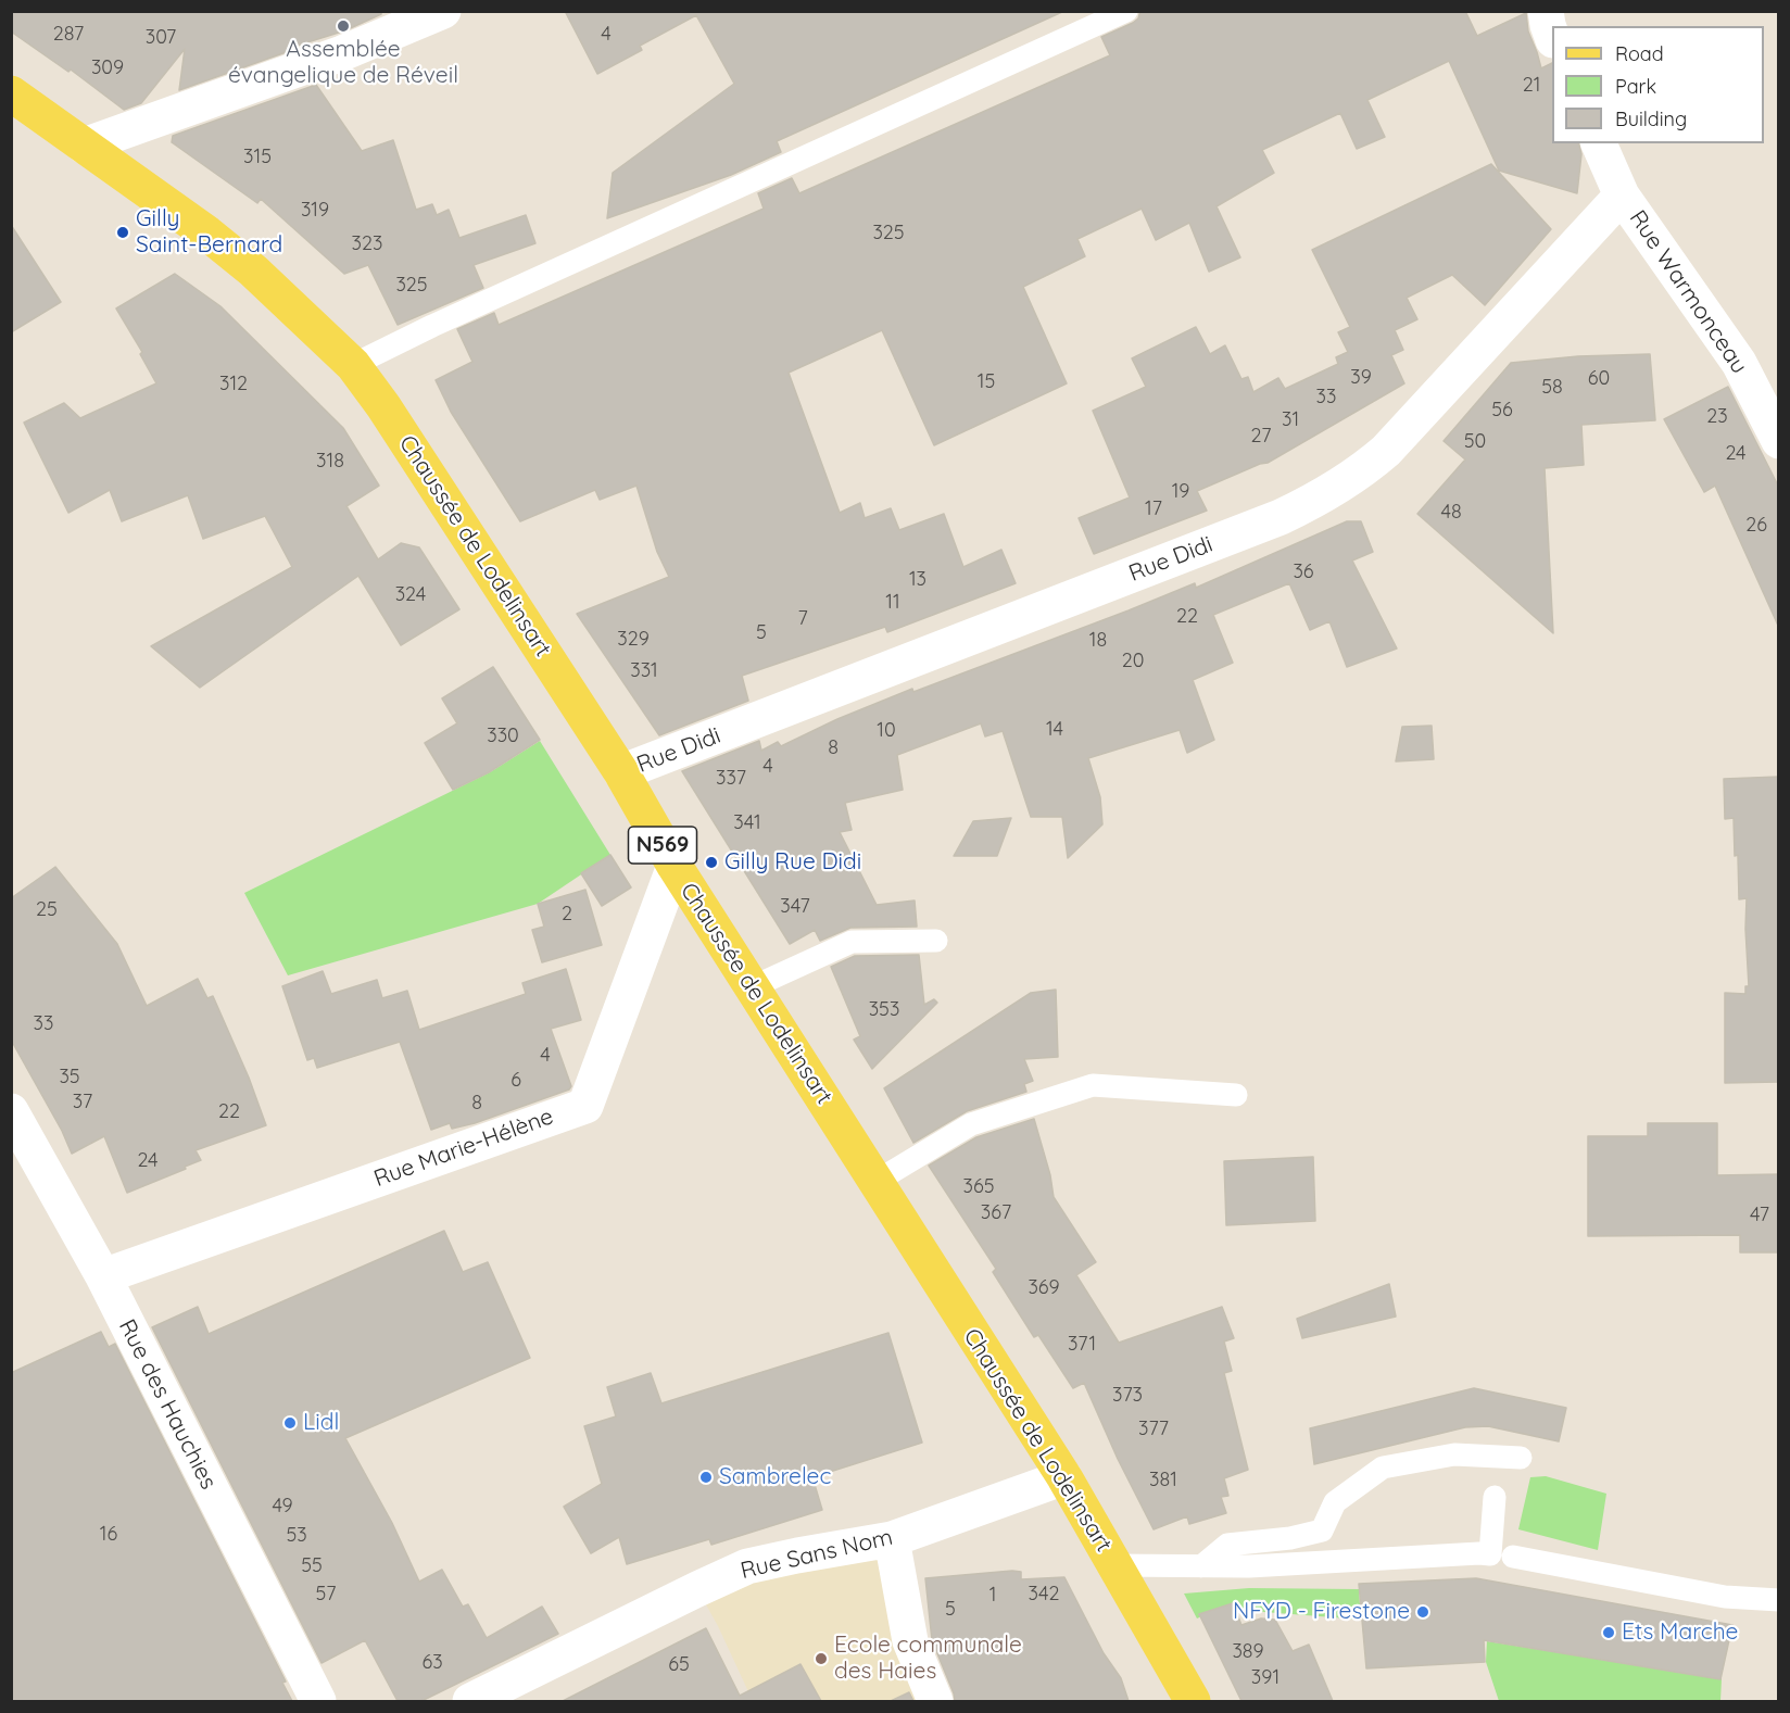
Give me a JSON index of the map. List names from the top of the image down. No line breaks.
{"streets":{"main road":["Chaussée de Lodelinsart","N569"],"street":["Rue Warmonceau","Rue Didi","Rue Marie-Hélène","Rue des Hauchies","Rue Sans Nom"]},"crossings":[["Rue Warmonceau","Rue Didi"],["Chaussée de Lodelinsart","Rue Didi"],["Chaussée de Lodelinsart","Rue Marie-Hélène"],["Chaussée de Lodelinsart","Rue Sans Nom"],["Rue Marie-Hélène","Rue des Hauchies"]],"places":["Assemblée évangelique de Réveil","Gilly Saint-Bernard","Gilly Rue Didi","Lidl","Sambrelec","NFYD - Firestone","Ets Marche","Ecole communale des Haies"],"house_numbers":["287","4","307","309","21","315","319","325","323","325","39","60","15","312","58","33","56","23","31","27","50","24","318","19","17","48","26","36","13","324","11","22","7","5","329","18","20","331","14","10","330","8","4","337","341","347","25","2","353","33","4","35","6","37","8","22","24","365","367","47","369","371","373","377","381","49","16","53","55","57","342","1","5","389","63","65","391"],"legend":["Road","Park","Building"]}
